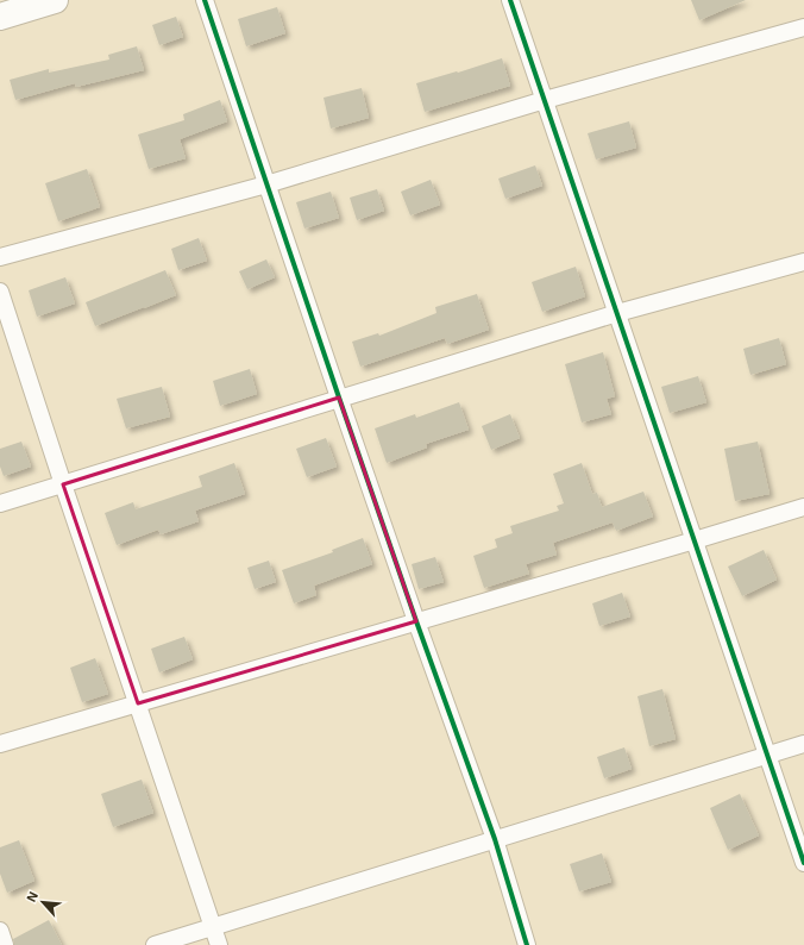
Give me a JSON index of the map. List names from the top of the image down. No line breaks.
{"north":"top left"}
